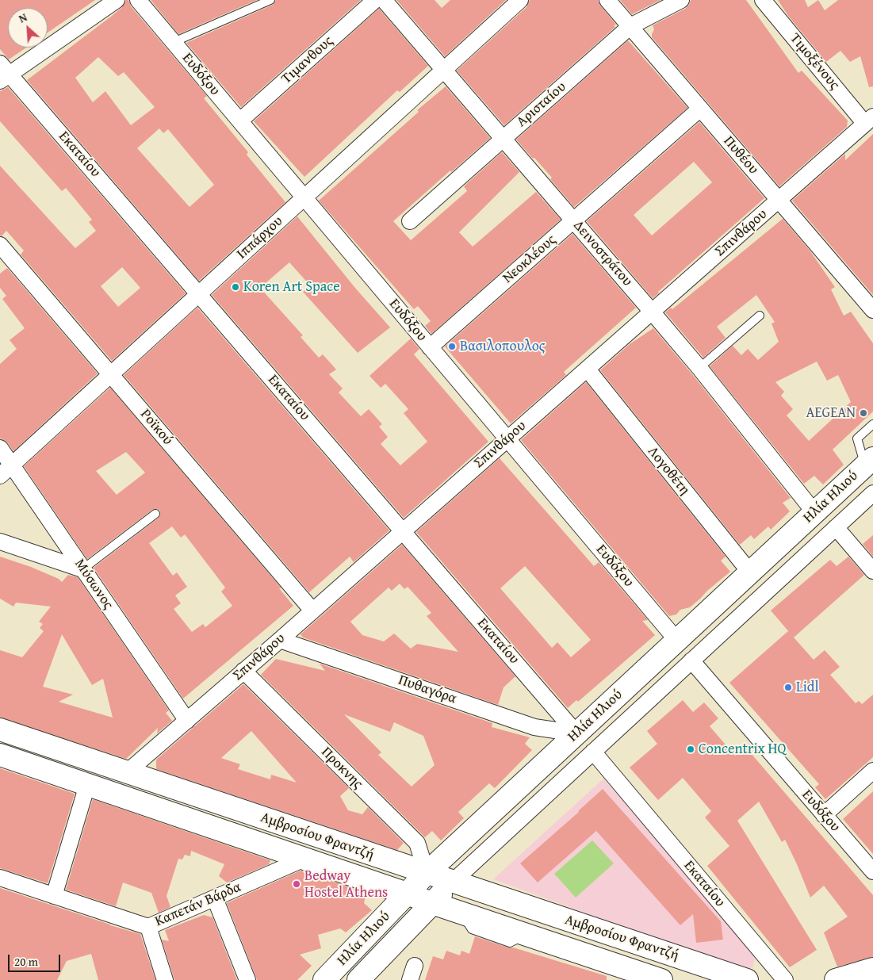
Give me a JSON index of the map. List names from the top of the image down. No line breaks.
{"streets":{"main road":["Ηλία Ηλιού","Αμβροσίου Φραντζή"],"street":["Τιμανθους","Τιμοξένους","Ευδόξου","Αρισταίου","Εκαταίου","Πυθέου","Σπινθάρου","Ιππάρχου","Δεινοστράτου","Νεοκλέους","Ροϊκού","Λογοθέτη","Μύσωνος","Πυθαγόρα","Προκνης","Καπετάν Βάρδα"]},"crossings":[["Τιμανθους","Ευδόξου"],["Τιμοξένους","Σπινθάρου"],["Ευδόξου","Σπινθάρου"],["Ευδόξου","Ιππάρχου"],["Ευδόξου","Νεοκλέους"],["Ευδόξου","Ηλία Ηλιού"],["Αρισταίου","Πυθέου"],["Αρισταίου","Δεινοστράτου"],["Εκαταίου","Σπινθάρου"],["Εκαταίου","Ιππάρχου"],["Εκαταίου","Ηλία Ηλιού"],["Εκαταίου","Πυθαγόρα"],["Πυθέου","Σπινθάρου"],["Πυθέου","Νεοκλέους"],["Σπινθάρου","Δεινοστράτου"],["Σπινθάρου","Ροϊκού"],["Σπινθάρου","Λογοθέτη"],["Σπινθάρου","Μύσωνος"],["Σπινθάρου","Πυθαγόρα"],["Σπινθάρου","Προκνης"],["Σπινθάρου","Αμβροσίου Φραντζή"],["Ιππάρχου","Δεινοστράτου"],["Ιππάρχου","Ροϊκού"],["Ιππάρχου","Μύσωνος"],["Δεινοστράτου","Νεοκλέους"],["Δεινοστράτου","Ηλία Ηλιού"],["Λογοθέτη","Ηλία Ηλιού"],["Ηλία Ηλιού","Πυθαγόρα"],["Ηλία Ηλιού","Προκνης"],["Ηλία Ηλιού","Αμβροσίου Φραντζή"],["Προκνης","Αμβροσίου Φραντζή"],["Αμβροσίου Φραντζή","Καπετάν Βάρδα"]],"places":["Koren Art Space","Βασιλοπουλος","AEGEAN","Lidl","Concentrix HQ","Bedway Hostel Athens"],"scale_bar":"20 m","north":"top left"}
